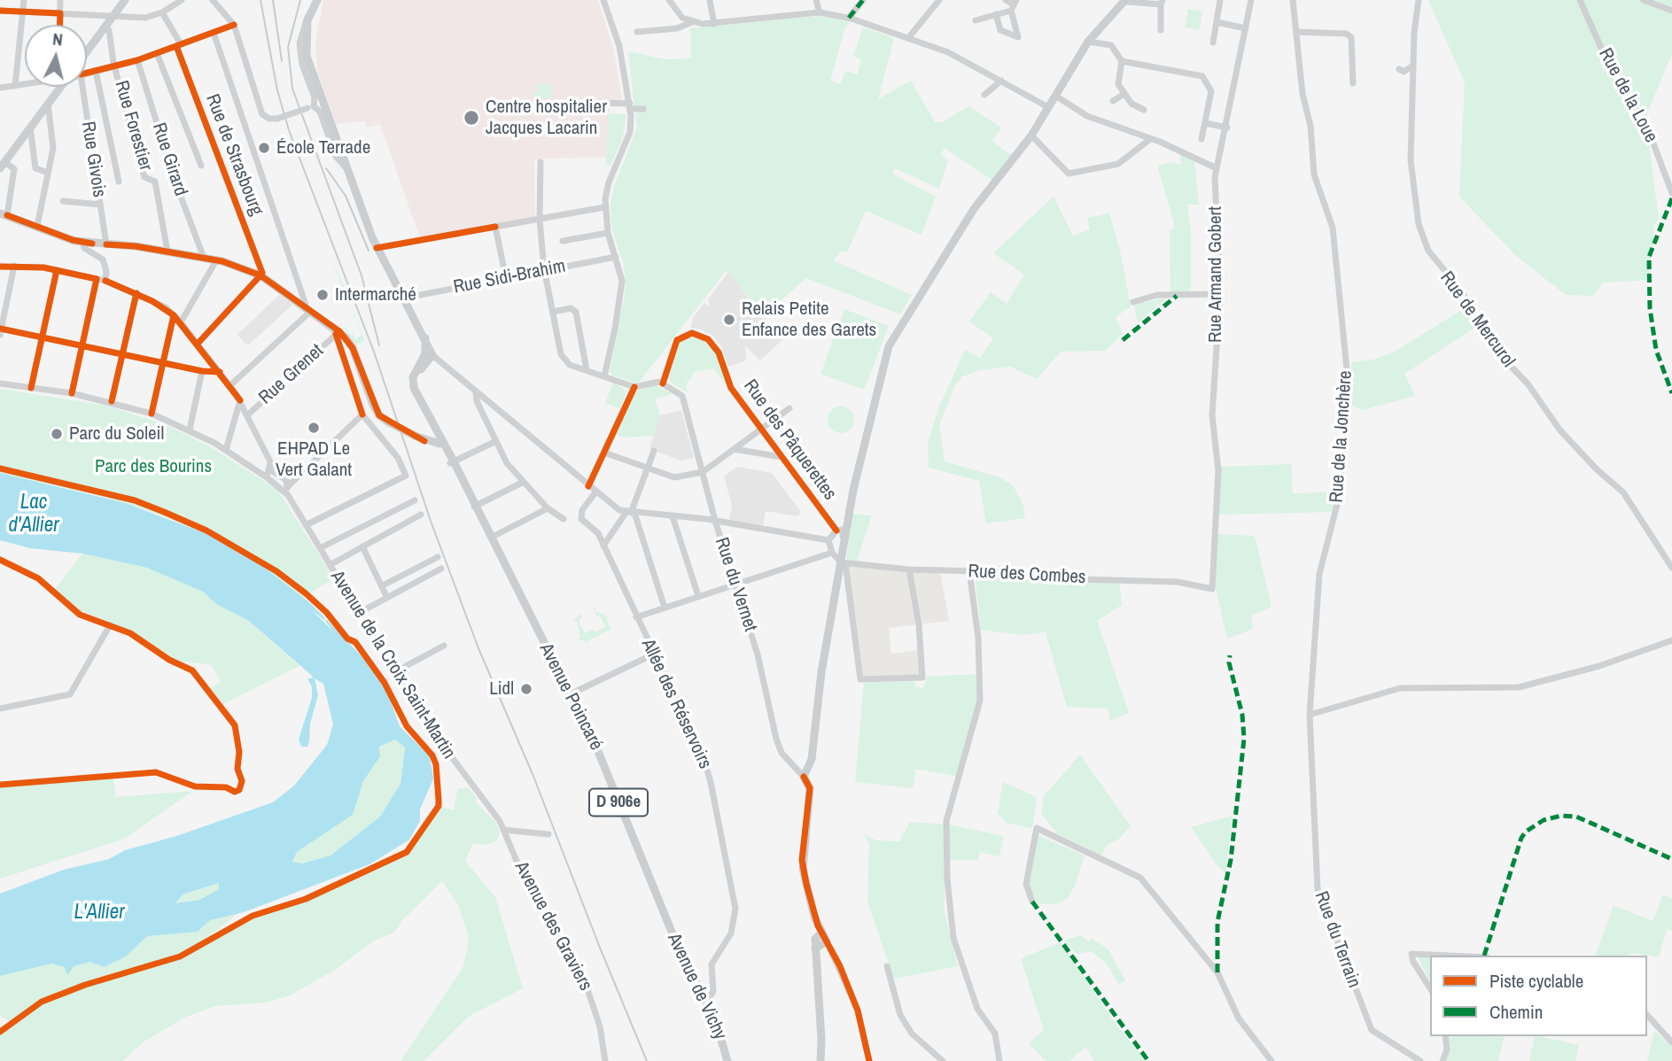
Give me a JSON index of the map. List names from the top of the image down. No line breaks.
{"streets":{"main road":["Avenue Poincaré","D 906e","Avenue de Vichy"],"street":["Rue de la Loue","Rue Forestier","Rue de Strasbourg","Rue Givois","Rue Girard","Rue Armand Gobert","Rue Sidi-Brahim","Rue de Mercurol","Rue Grenet","Rue de la Jonchère","Rue des Pâquerettes","Rue des Combes","Rue du Vernet","Avenue de la Croix Saint-Martin","Allée des Réservoirs","Avenue des Graviers","Rue du Terrain"]},"crossings":[["Rue Armand Gobert","Rue des Combes"],["Rue de la Jonchère","Rue du Terrain"],["Rue du Vernet","Allée des Réservoirs"],["Avenue de la Croix Saint-Martin","Avenue des Graviers"],["Avenue Poincaré","D 906e"],["Avenue Poincaré","Avenue de Vichy"],["Allée des Réservoirs","Avenue de Vichy"]],"water":["Lac d'Allier","L'Allier"],"parks":["Parc des Bourins"],"places":["Centre hospitalier Jacques Lacarin","École Terrade","Intermarché","Relais Petite Enfance des Garets","EHPAD Le Vert Galant","Parc du Soleil","Lidl"],"legend":["Piste cyclable","Chemin"],"north":"top"}
